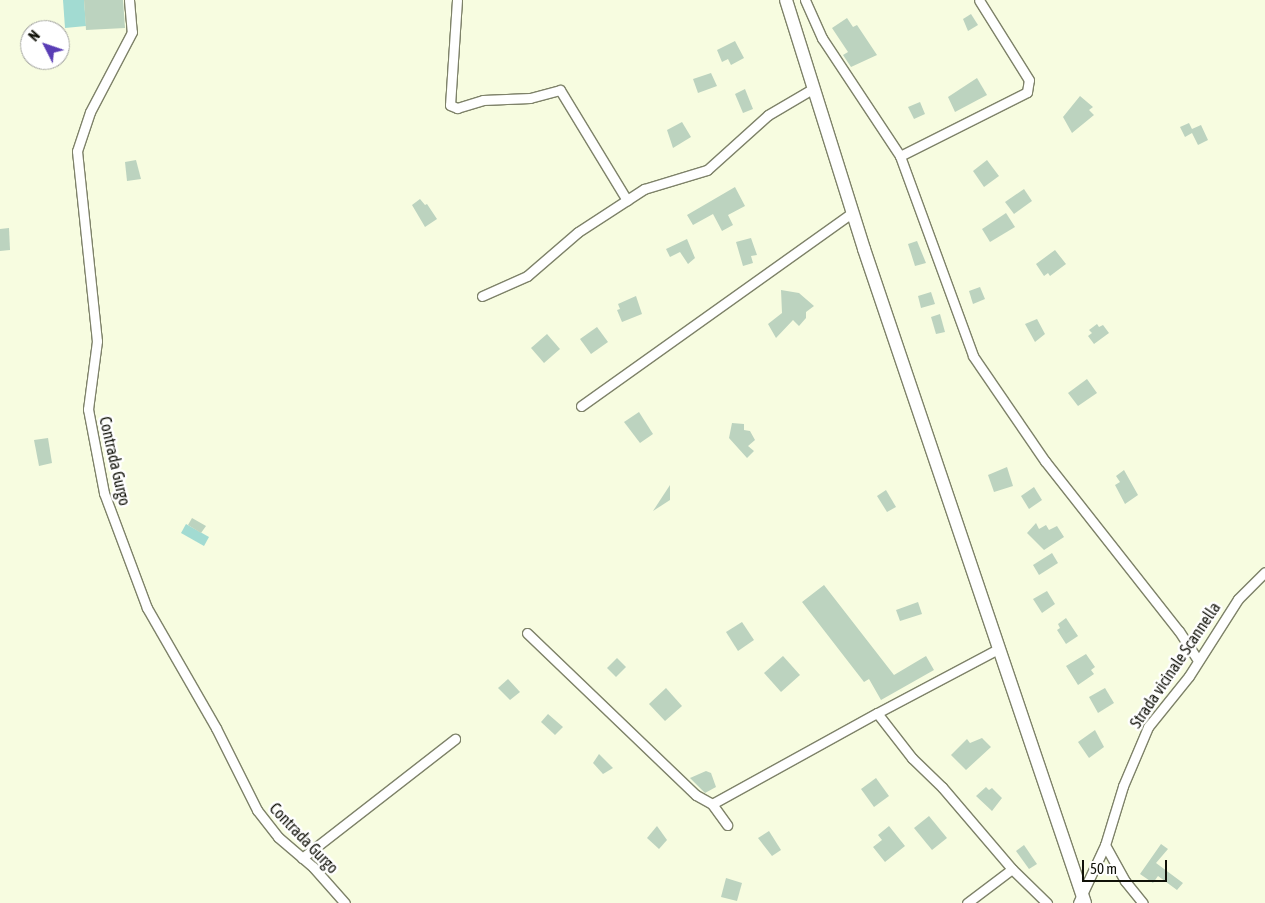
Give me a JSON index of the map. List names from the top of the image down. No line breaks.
{"streets":{"street":["Contrada Gurgo","Strada vicinale Scannella"]},"scale_bar":"50 m","north":"top left"}
